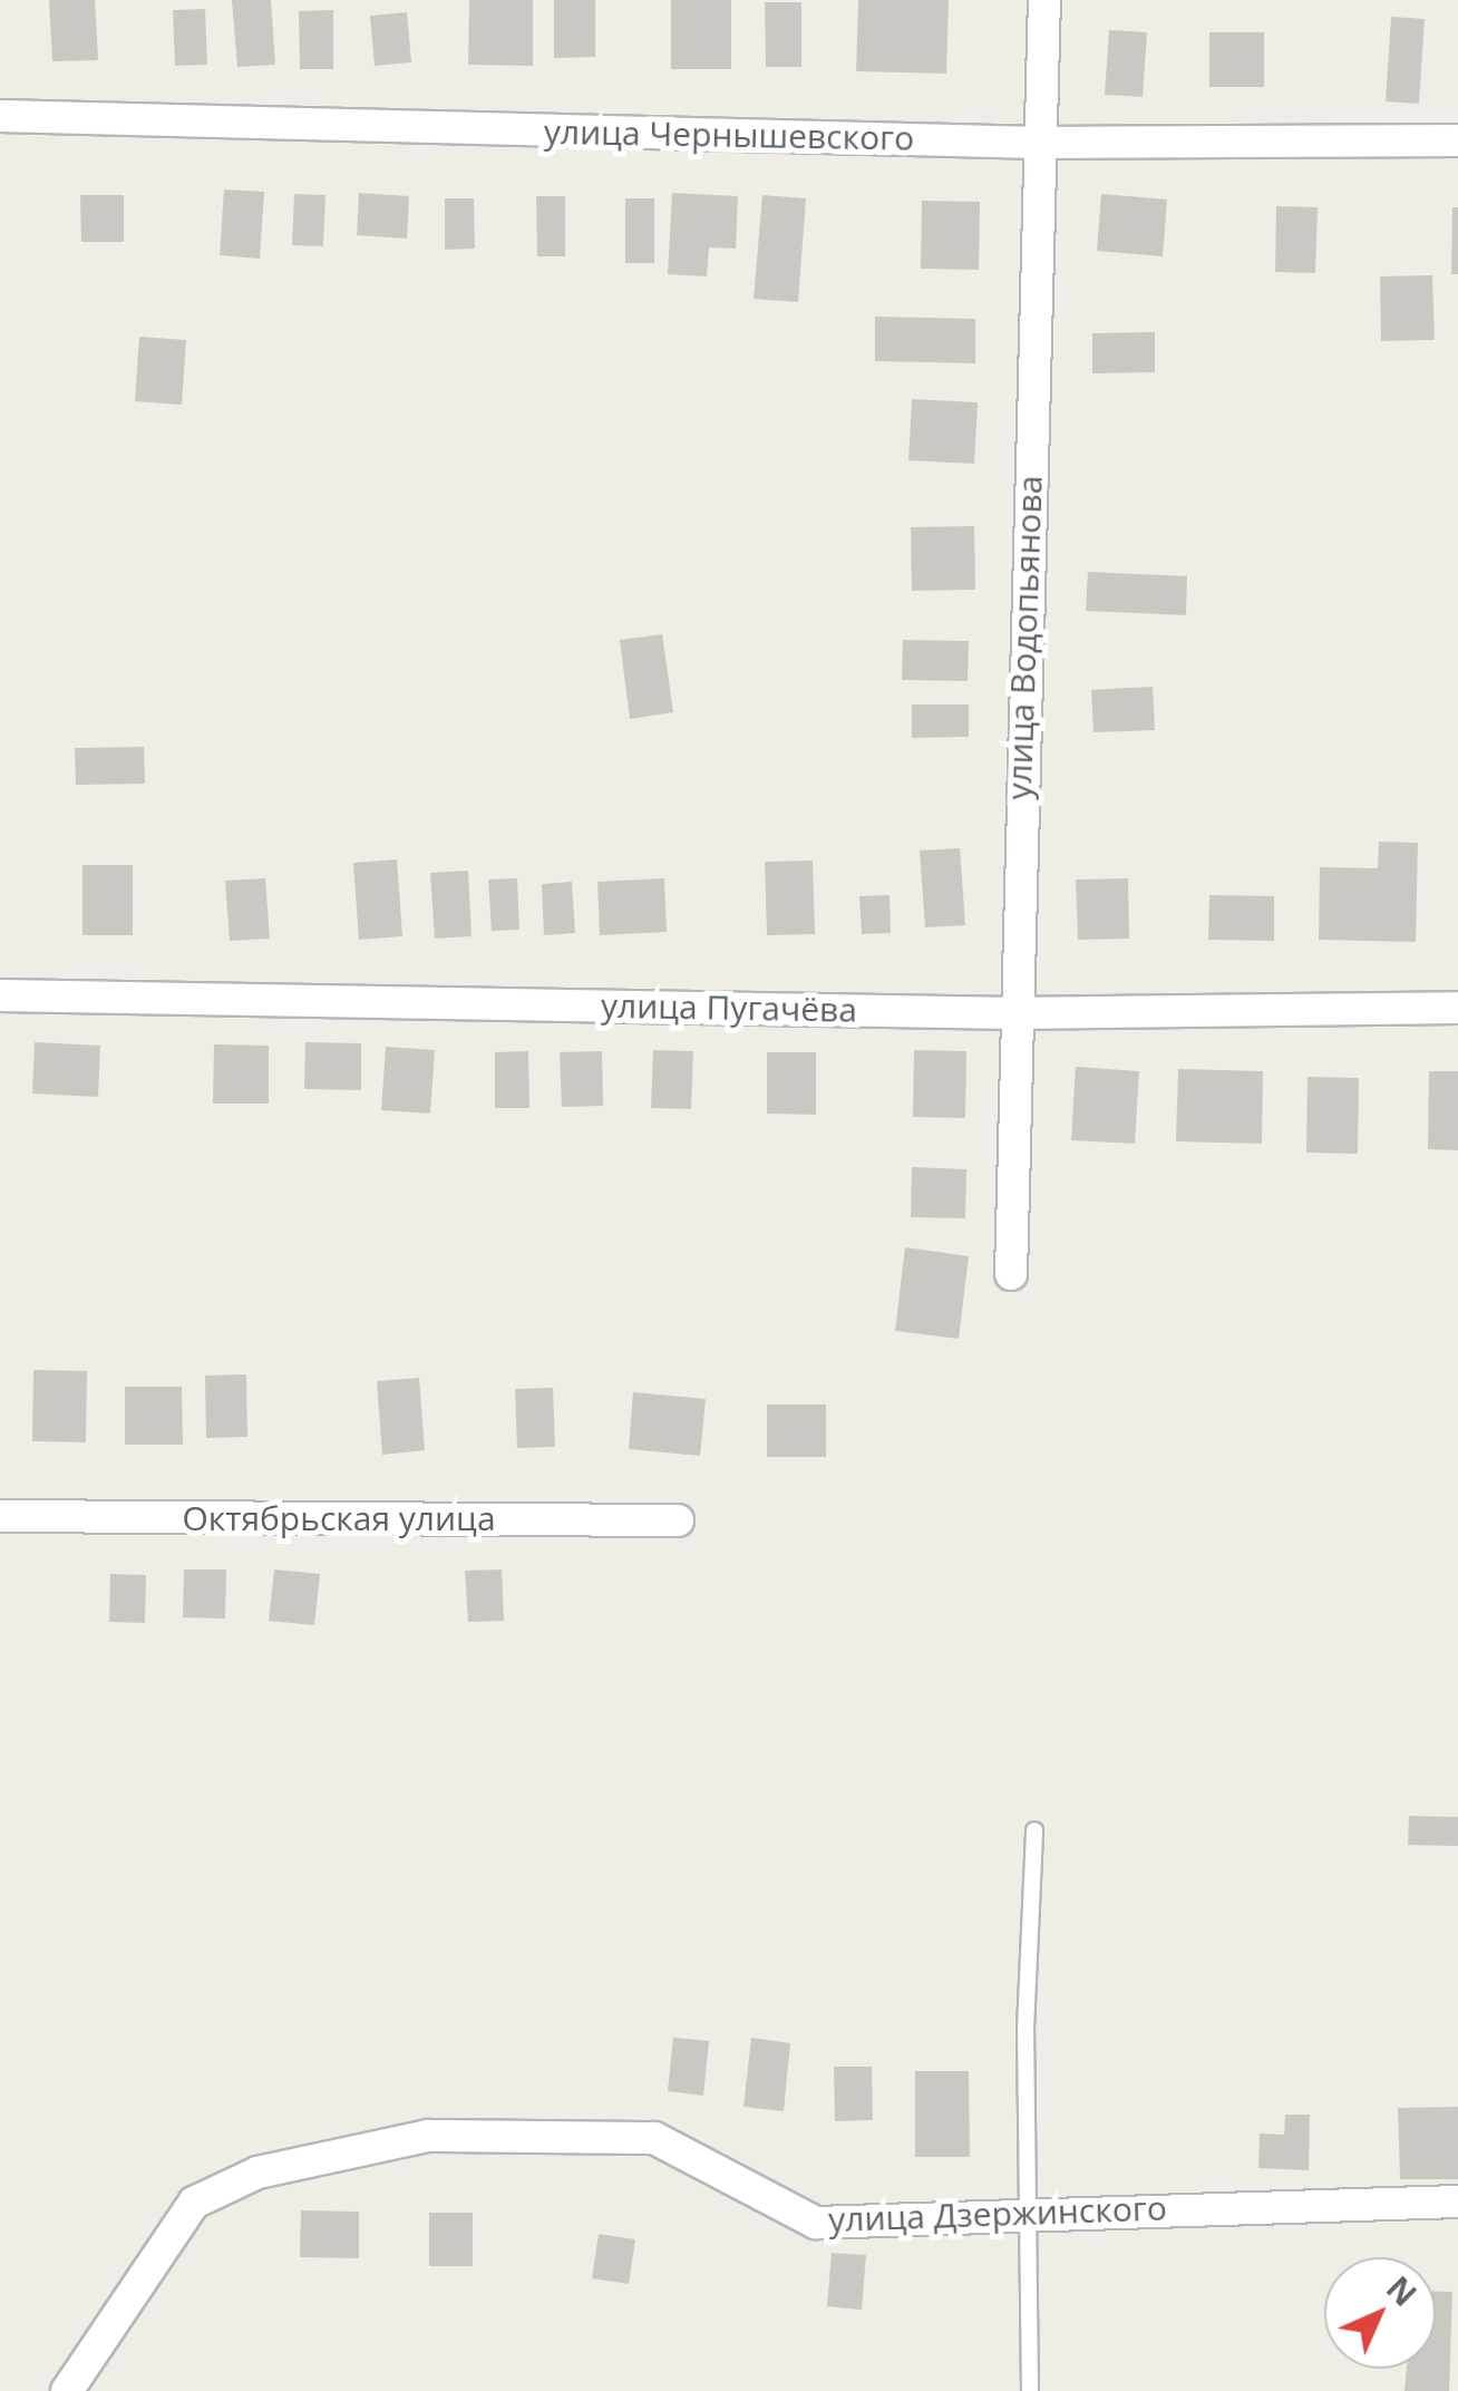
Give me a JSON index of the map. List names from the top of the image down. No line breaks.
{"streets":{"street":["улица Чернышевского","улица Водопьянова","улица Пугачёва","Октябрьская улица","улица Дзержинского"]},"crossings":[["улица Чернышевского","улица Водопьянова"],["улица Водопьянова","улица Пугачёва"]],"north":"top right"}
